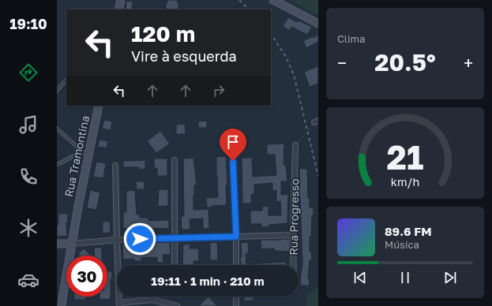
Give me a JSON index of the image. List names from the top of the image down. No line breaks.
{"streets":{"street":["Rua Tramontina","Rua Progresso"]},"page":{"tabs":"19:10","tile":"Clima","turn":["120 m","Vire à esquerda"],"heat":["−","20.5°","+"],"song":["89.6 FM","Música"],"limit":"30","trip":"19:11 · 1 min · 210 m","gauge":["21","km/h"]}}
